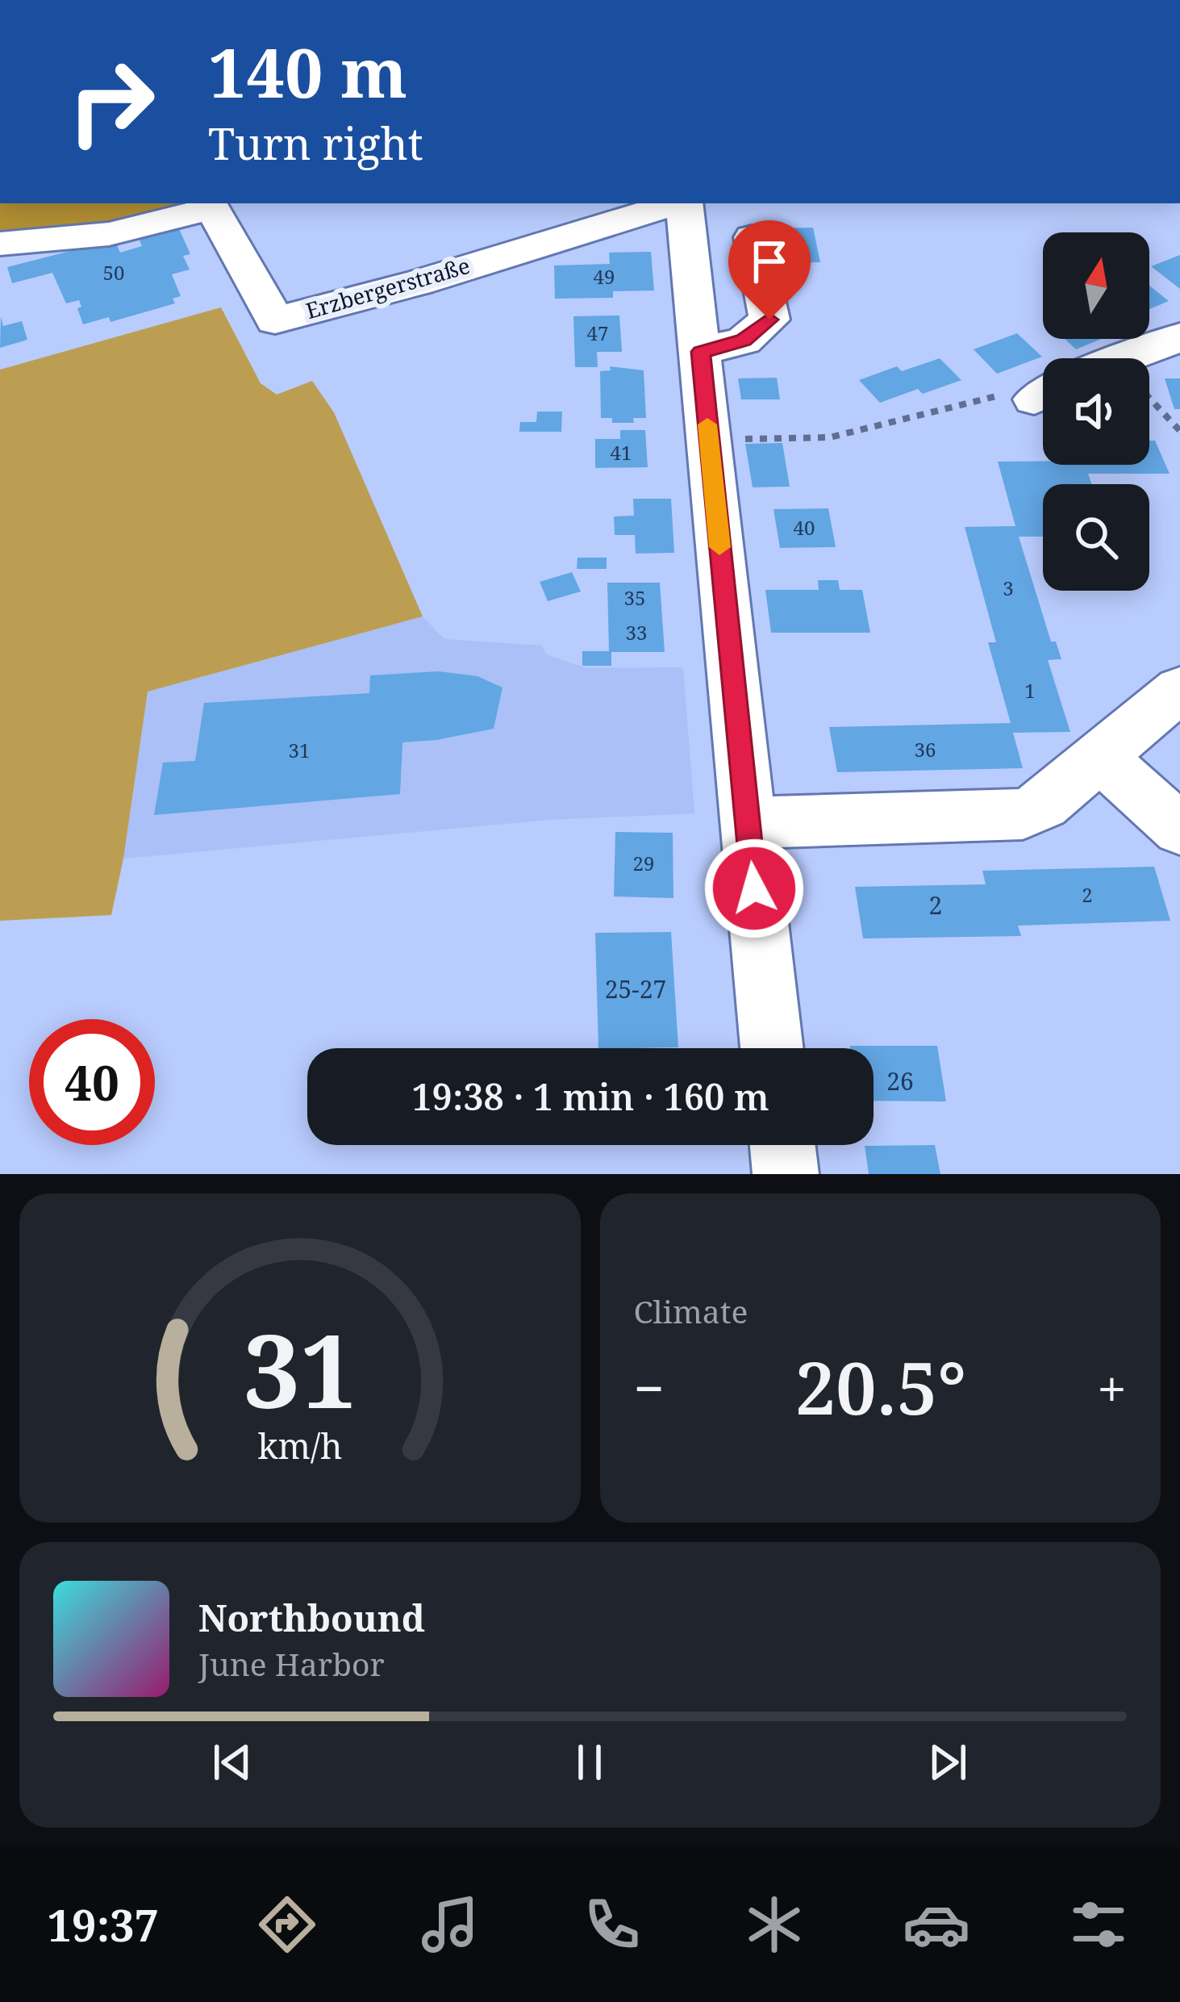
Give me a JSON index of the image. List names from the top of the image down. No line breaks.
{"streets":{"street":["Erzbergerstraße"]},"house_numbers":["50","49","47","41","40","3","35","33","1","36","31","29","2","2","25-27","26"],"north":"top","page":{"turn":["140 m","Turn right"],"limit":"40","trip":"19:38 · 1 min · 160 m","tile":"Climate","heat":["−","20.5°","+"],"song":["Northbound","June Harbor"],"tabs":"19:37","gauge":["31","km/h"]}}
